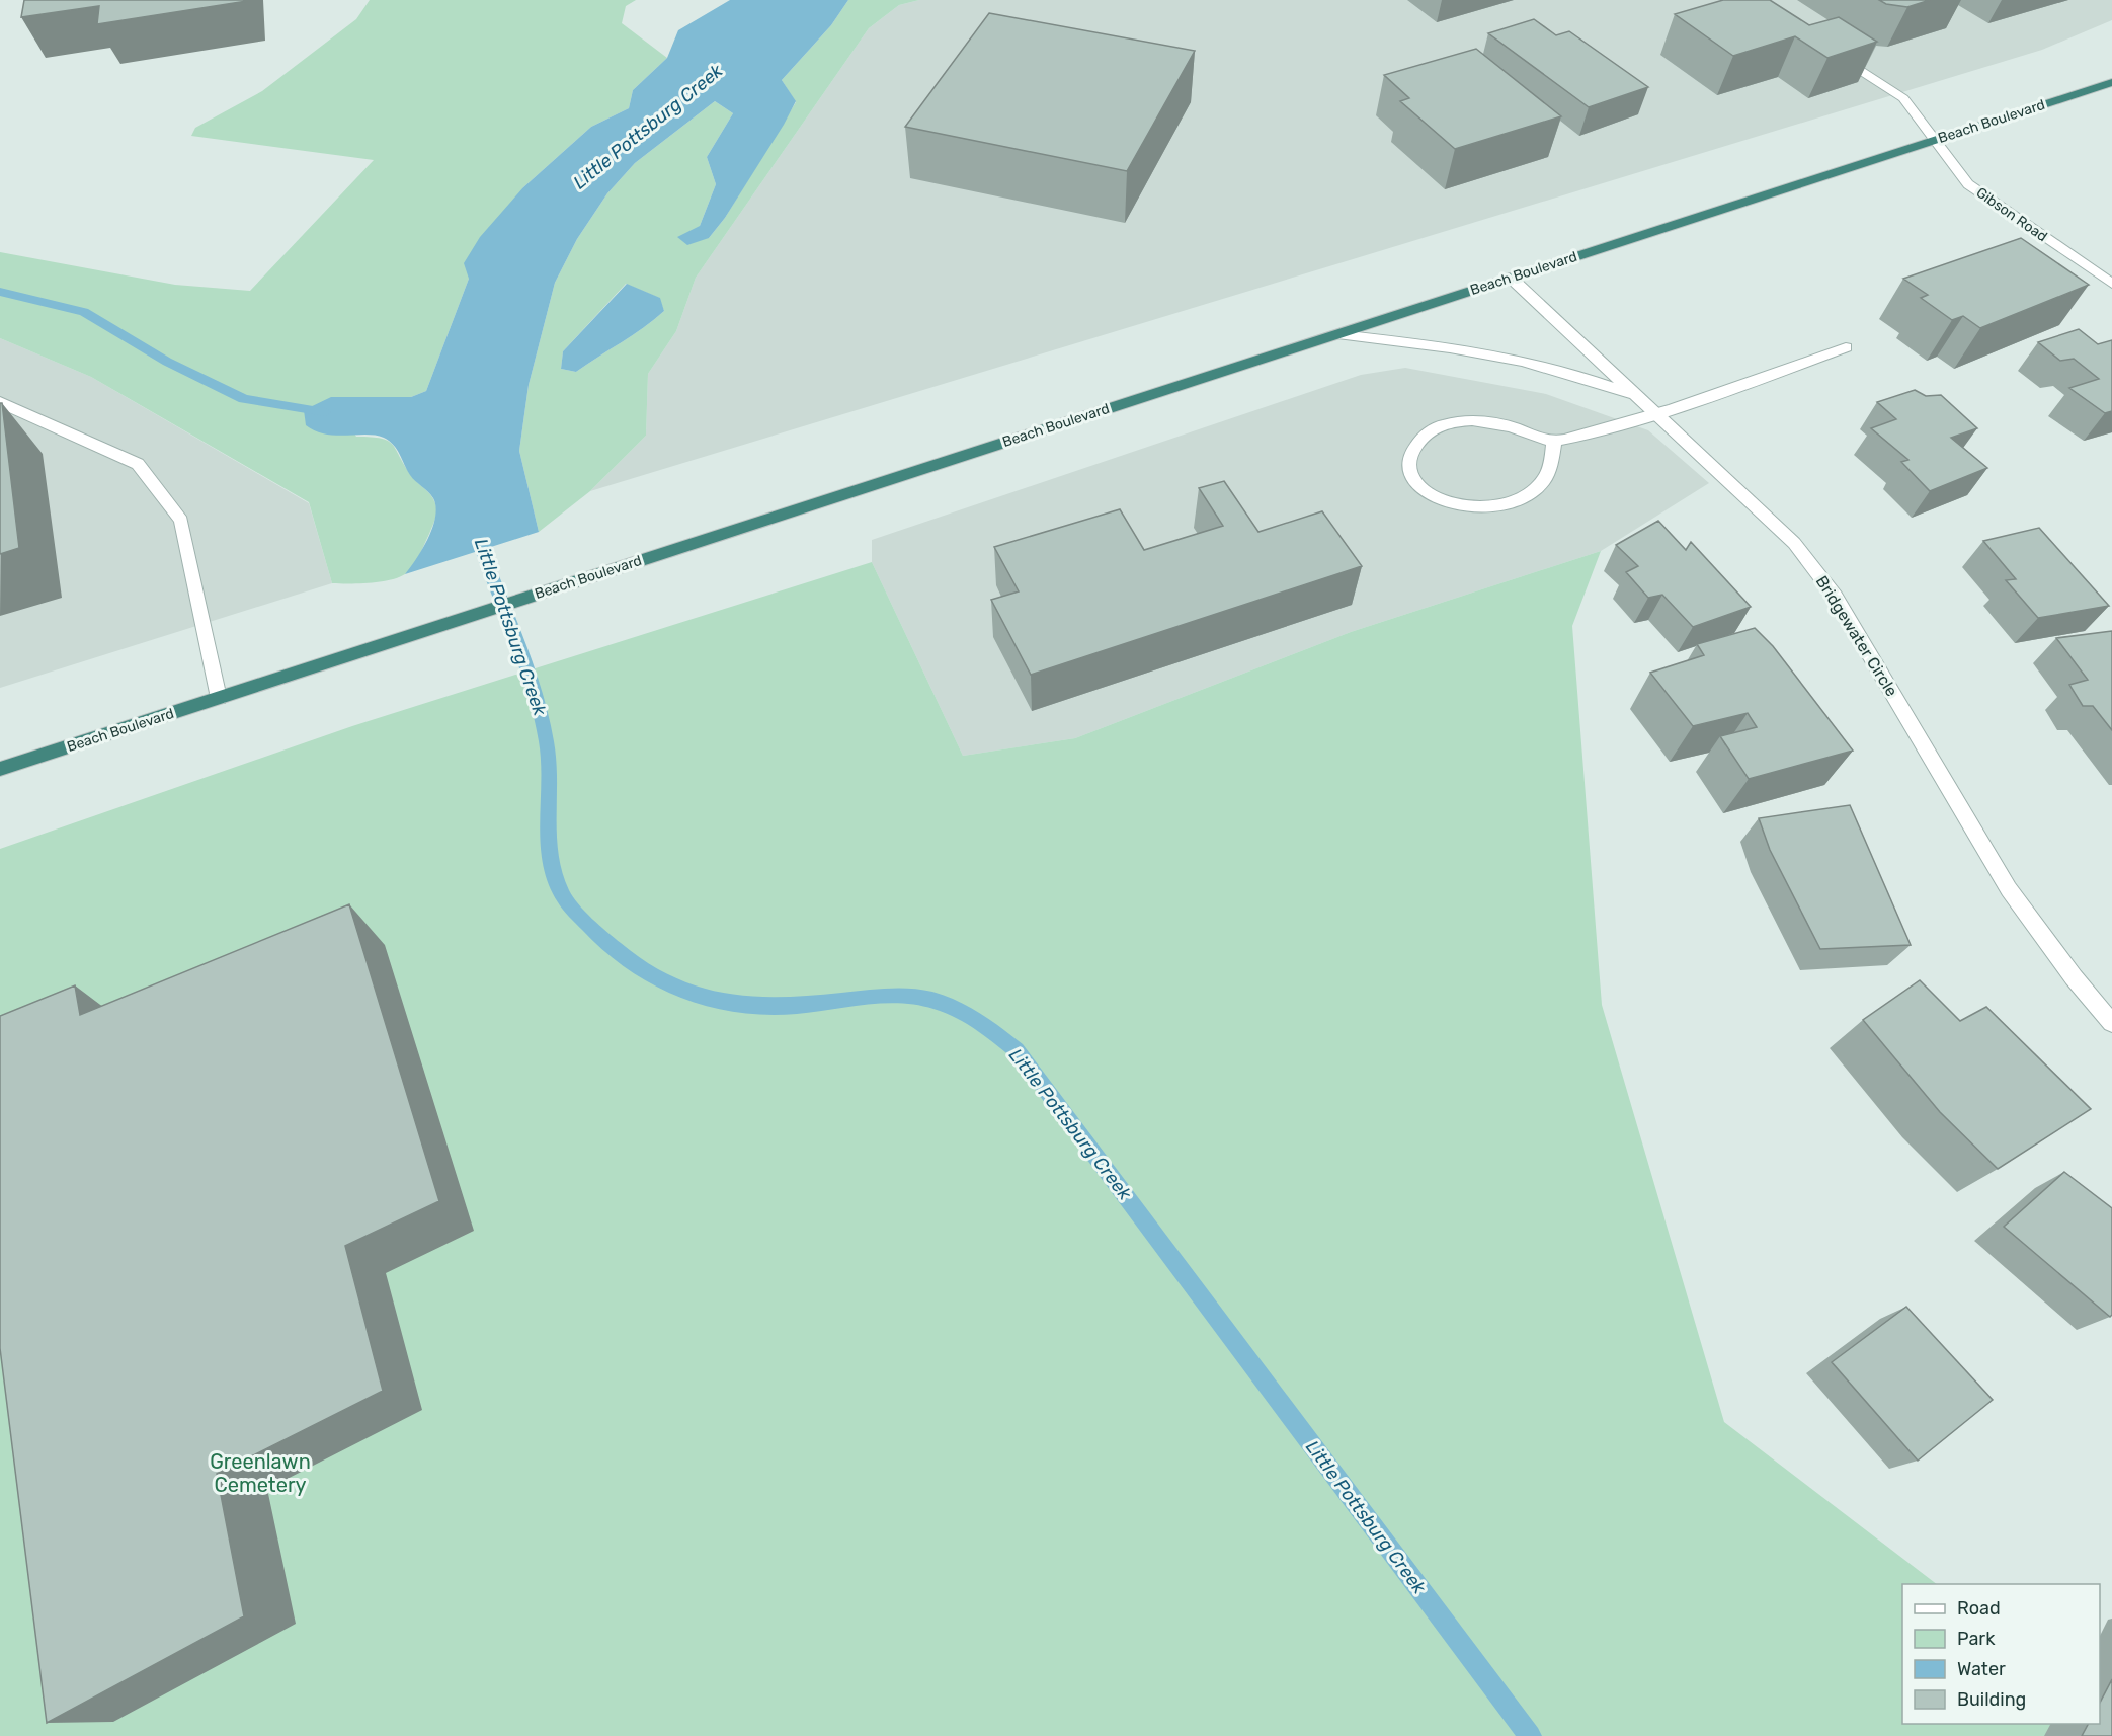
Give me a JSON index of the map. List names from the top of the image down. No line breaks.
{"streets":{"highway":["Beach Boulevard"],"street":["Gibson Road","Bridgewater Circle"]},"crossings":[["Beach Boulevard","Gibson Road"],["Beach Boulevard","Bridgewater Circle"]],"water":["Little Pottsburg Creek"],"parks":["Greenlawn Cemetery"],"legend":["Road","Park","Water","Building"]}
